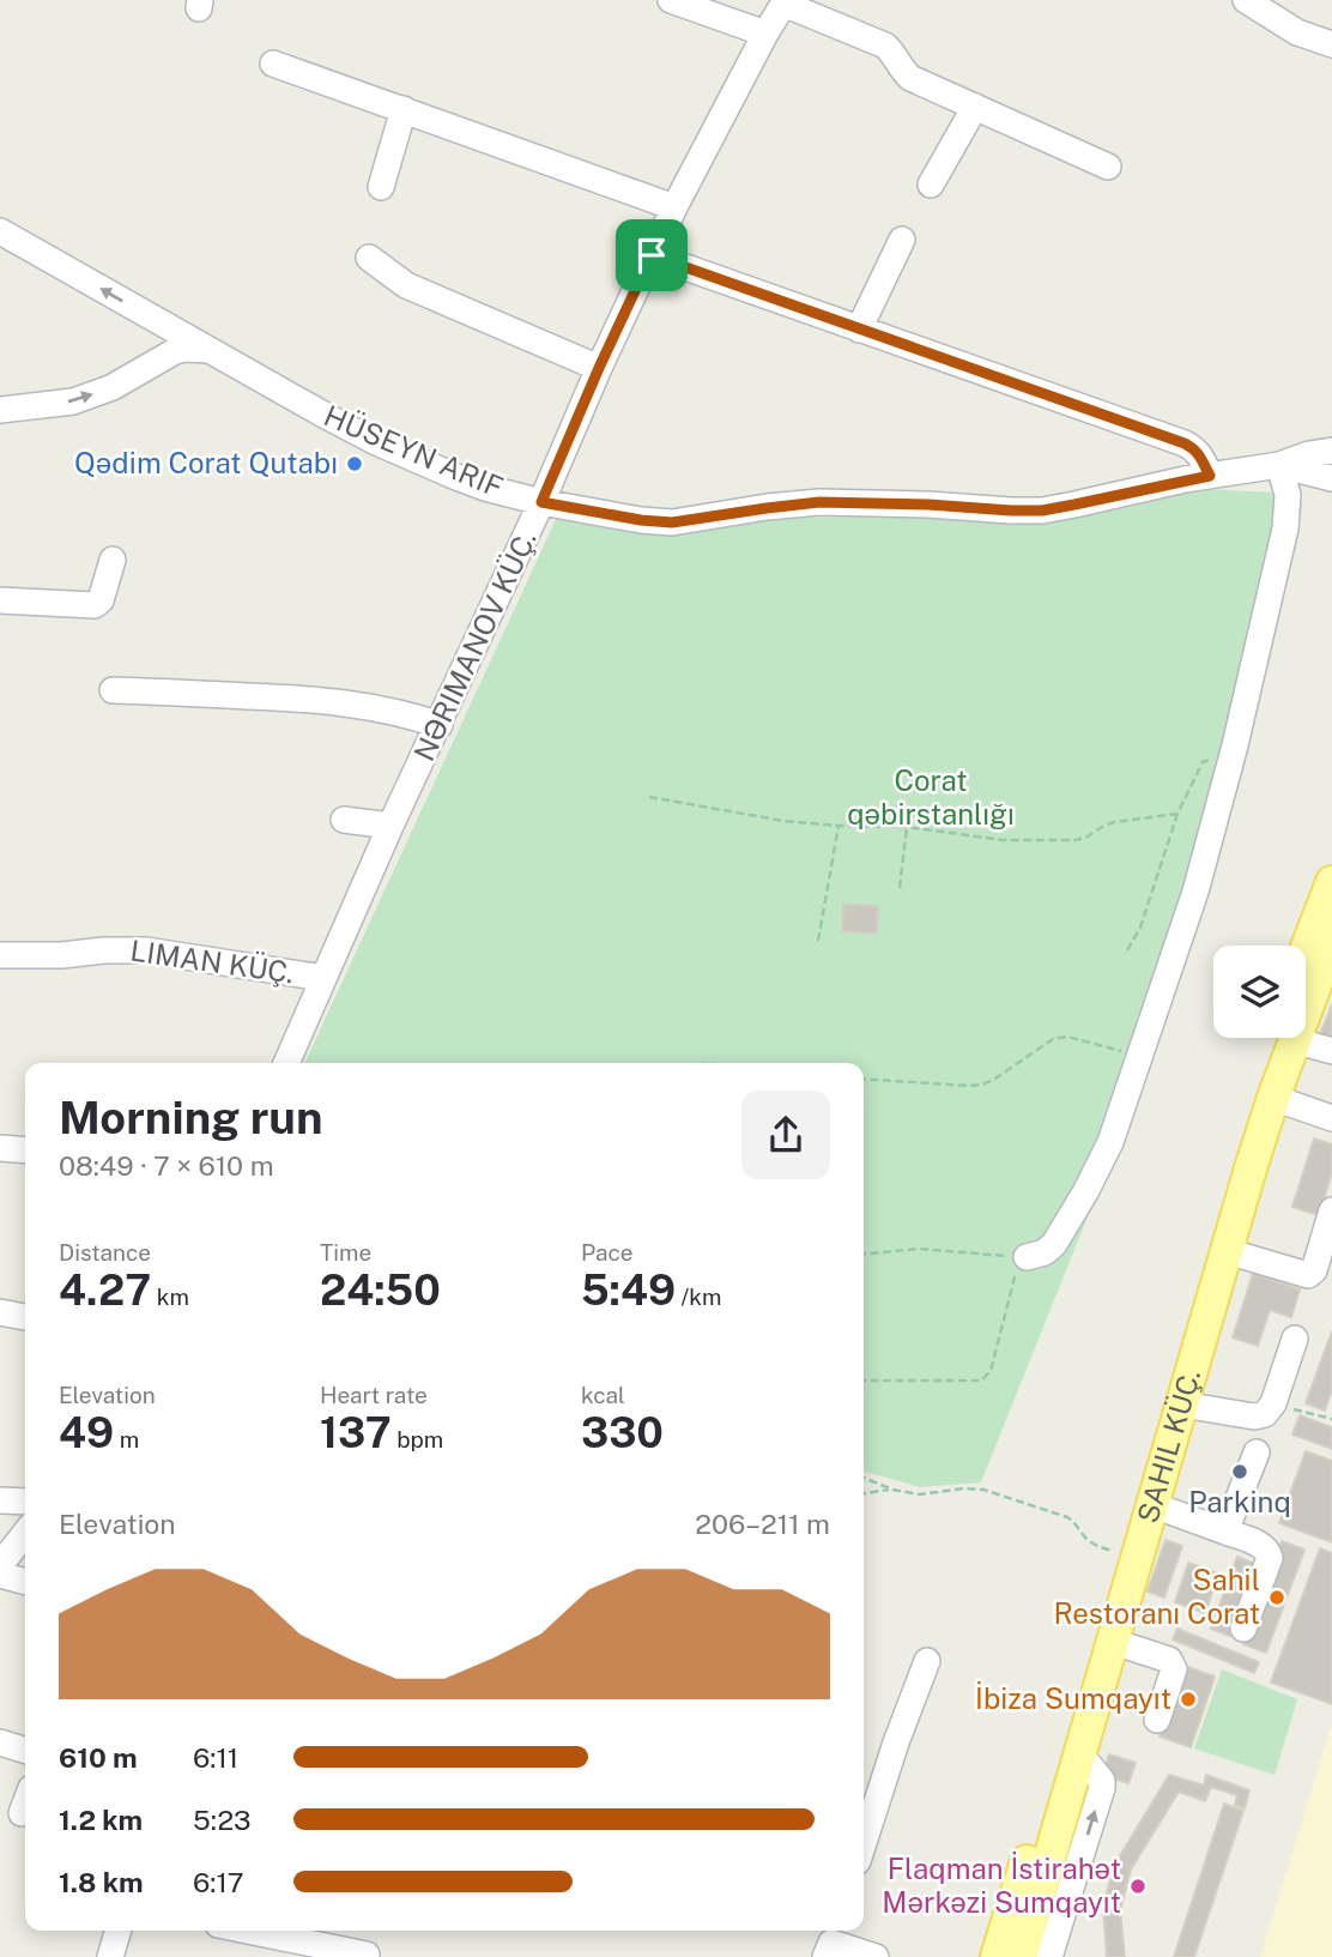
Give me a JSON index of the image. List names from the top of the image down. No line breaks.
{"streets":{"main road":["SAHIL KÜÇ."],"street":["HÜSEYN ARIF","NƏRIMANOV KÜÇ.","LIMAN KÜÇ."]},"crossings":[["HÜSEYN ARIF","NƏRIMANOV KÜÇ."],["NƏRIMANOV KÜÇ.","LIMAN KÜÇ."]],"parks":["Corat qəbirstanlığı"],"places":["Qədim Corat Qutabı","Parkinq","Sahil Restoranı Corat","İbiza Sumqayıt","Flaqman İstirahət Mərkəzi Sumqayıt"],"page":{"heading":["Morning run","08:49 · 7 × 610 m"],"stats":[["Distance","4.27 km"],["Time","24:50"],["Pace","5:49 /km"],["Elevation","49 m"],["Heart rate","137 bpm"],["kcal","330"]],"chart":["Elevation","206–211 m"],"list":[{"name":"610 m","note":"6:11"},{"name":"1.2 km","note":"5:23"},{"name":"1.8 km","note":"6:17"}]}}
